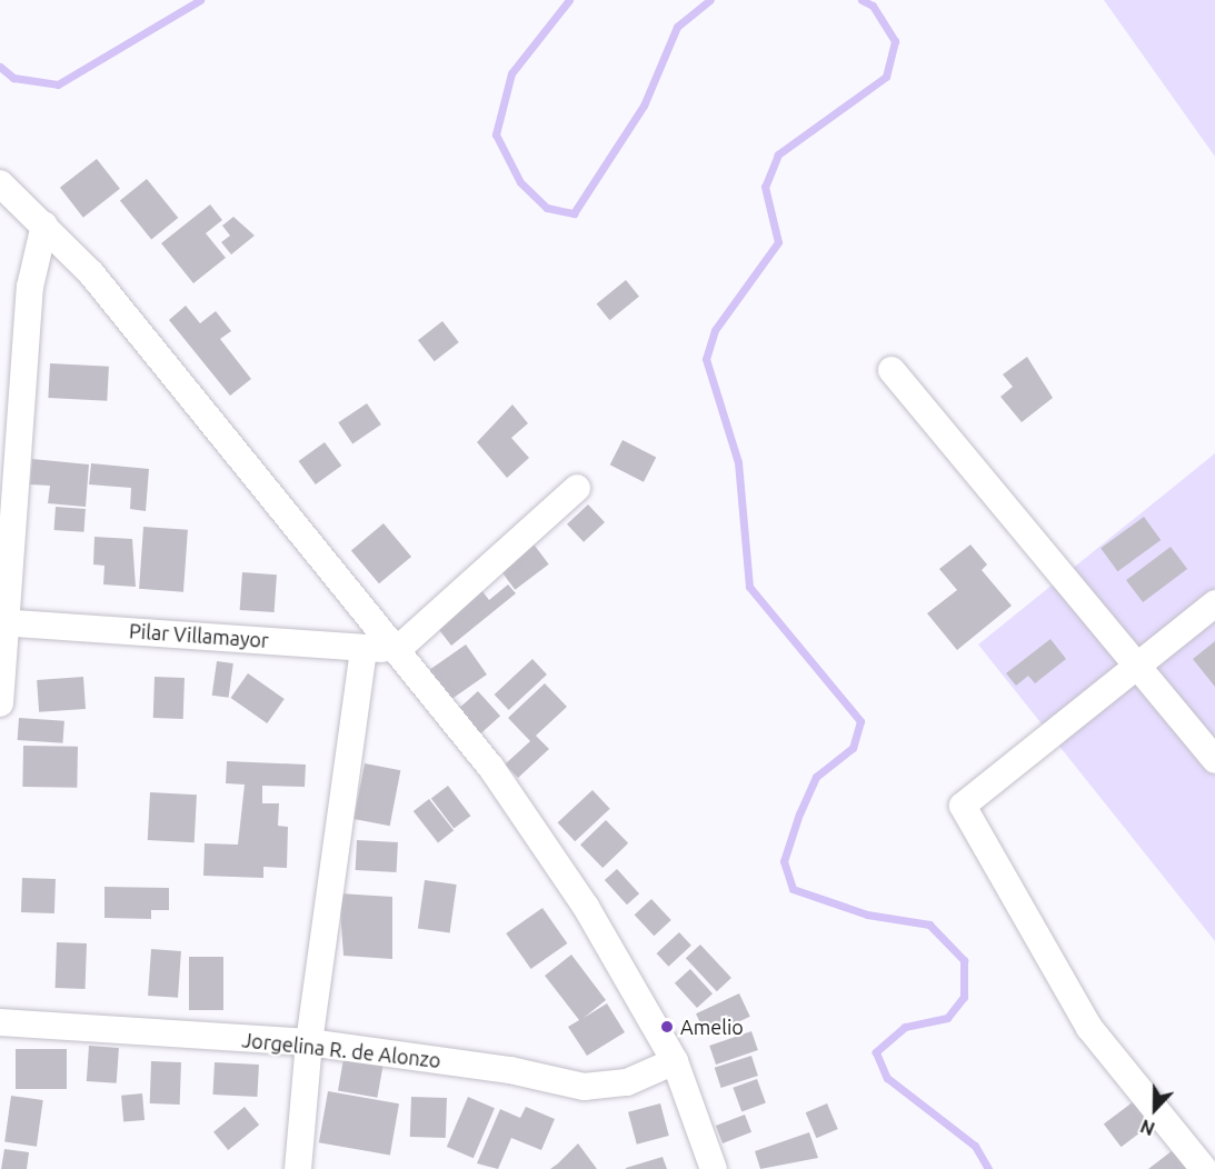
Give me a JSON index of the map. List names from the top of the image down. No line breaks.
{"streets":{"street":["Pilar Villamayor","Jorgelina R. de Alonzo"]},"places":["Amelio"],"north":"bottom"}
